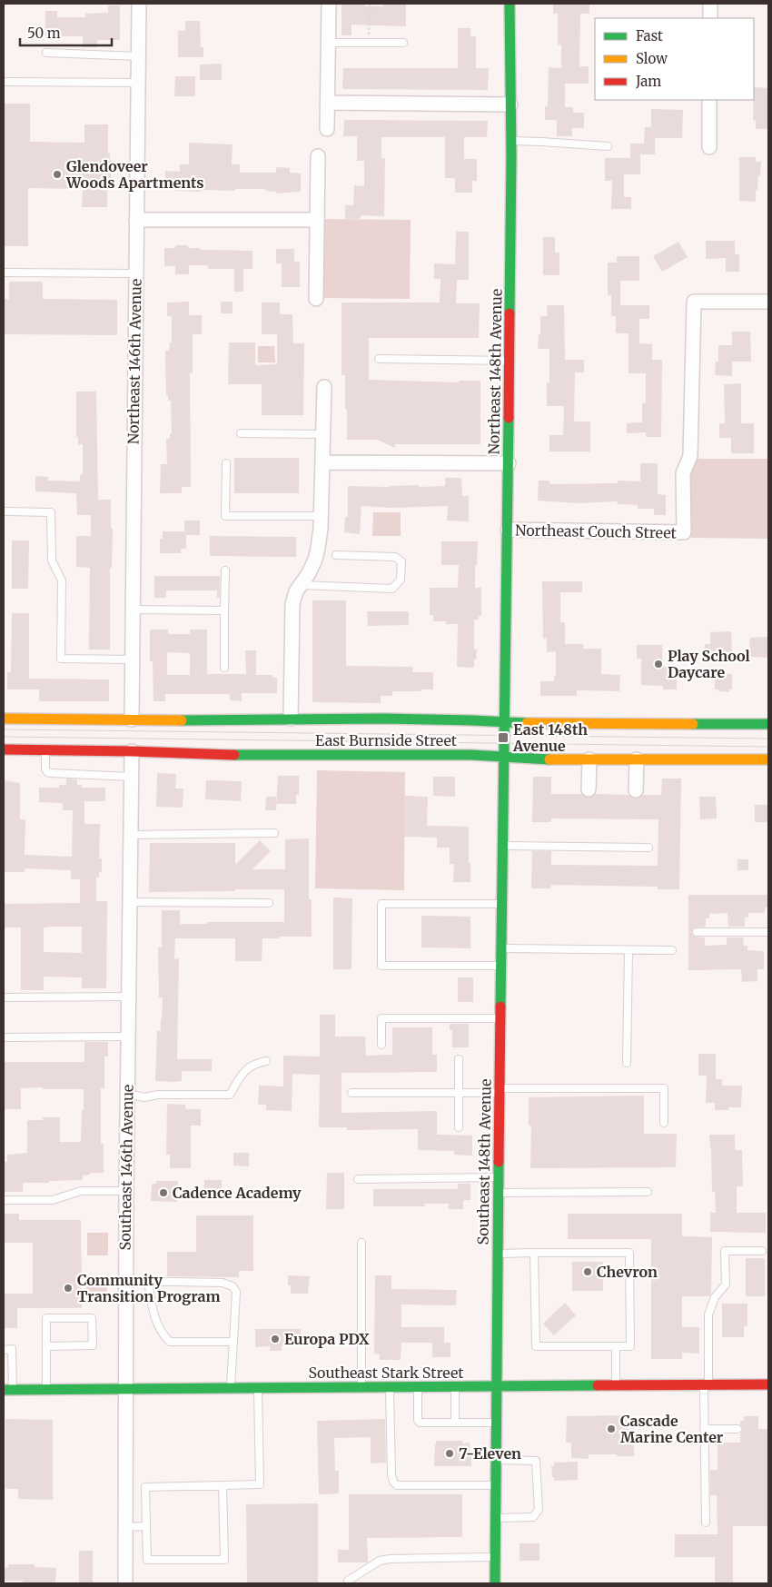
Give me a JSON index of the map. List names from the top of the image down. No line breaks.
{"streets":{"main road":["Northeast 148th Avenue","East Burnside Street","Southeast 148th Avenue","Southeast Stark Street"],"street":["Northeast 146th Avenue","Northeast Couch Street","Southeast 146th Avenue"]},"crossings":[["Northeast 146th Avenue","East Burnside Street"],["Northeast 148th Avenue","Northeast Couch Street"],["Northeast 148th Avenue","East Burnside Street"],["Northeast 148th Avenue","Southeast 148th Avenue"],["East Burnside Street","Southeast 148th Avenue"],["East Burnside Street","Southeast 146th Avenue"],["Southeast 148th Avenue","Southeast Stark Street"],["Southeast 146th Avenue","Southeast Stark Street"]],"places":{"other":["Glendoveer Woods Apartments","Play School Daycare","Cadence Academy","Chevron","Community Transition Program","Europa PDX","Cascade Marine Center","7-Eleven"],"transit":["East 148th Avenue"]},"legend":["Fast","Slow","Jam"],"scale_bar":"50 m"}
